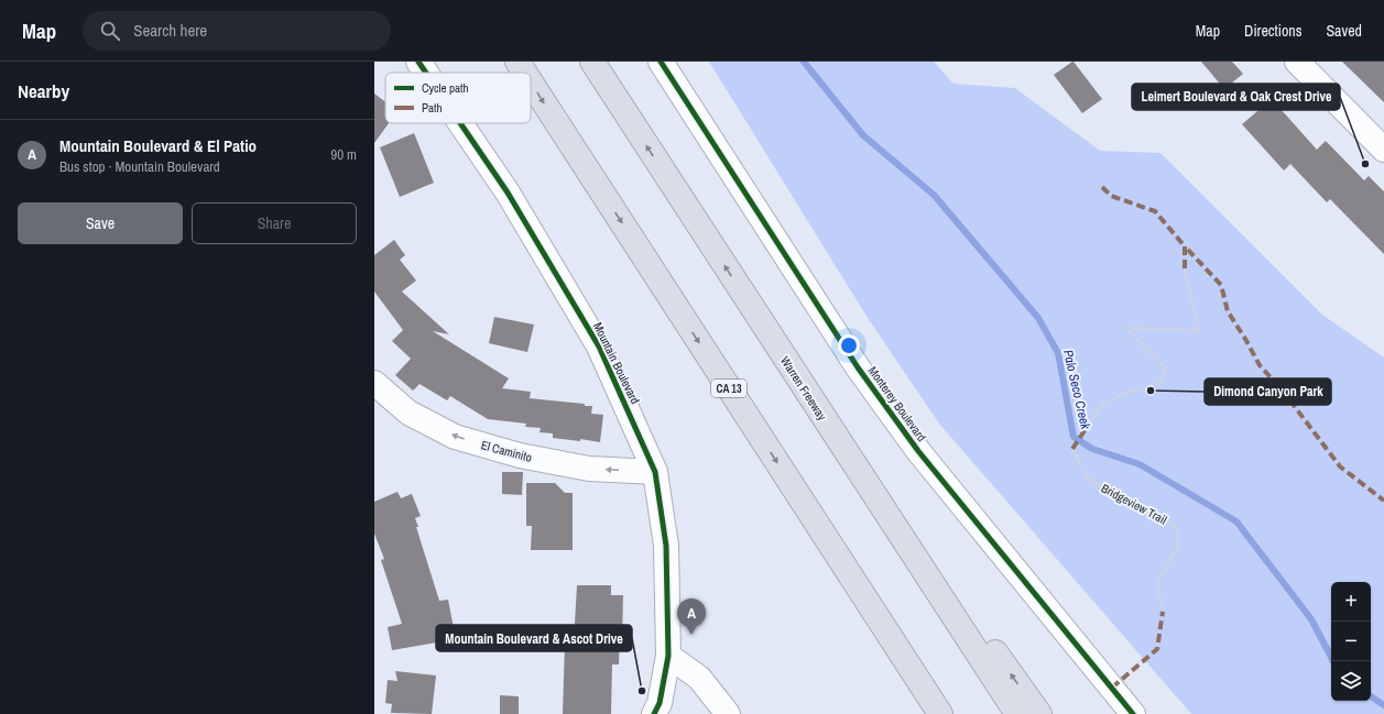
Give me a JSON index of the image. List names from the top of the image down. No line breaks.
{"streets":{"highway":["CA 13","Warren Freeway"],"street":["Mountain Boulevard","Monterey Boulevard","El Caminito"],"path":["Bridgeview Trail"]},"crossings":[["Mountain Boulevard","El Caminito"]],"one_way":["El Caminito"],"water":["Palo Seco Creek"],"places":["Leimert Boulevard & Oak Crest Drive","Dimond Canyon Park","Mountain Boulevard & Ascot Drive"],"legend":["Cycle path","Path"],"page":{"header":"Map","search":"Search here","nav":["Map","Directions","Saved"],"heading":"Nearby","list":[{"mark":"A","name":"Mountain Boulevard & El Patio","note":"Bus stop · Mountain Boulevard","value":"90 m"}],"buttons":["Save","Share"],"map_buttons":["+","−"],"pins":"A"}}
